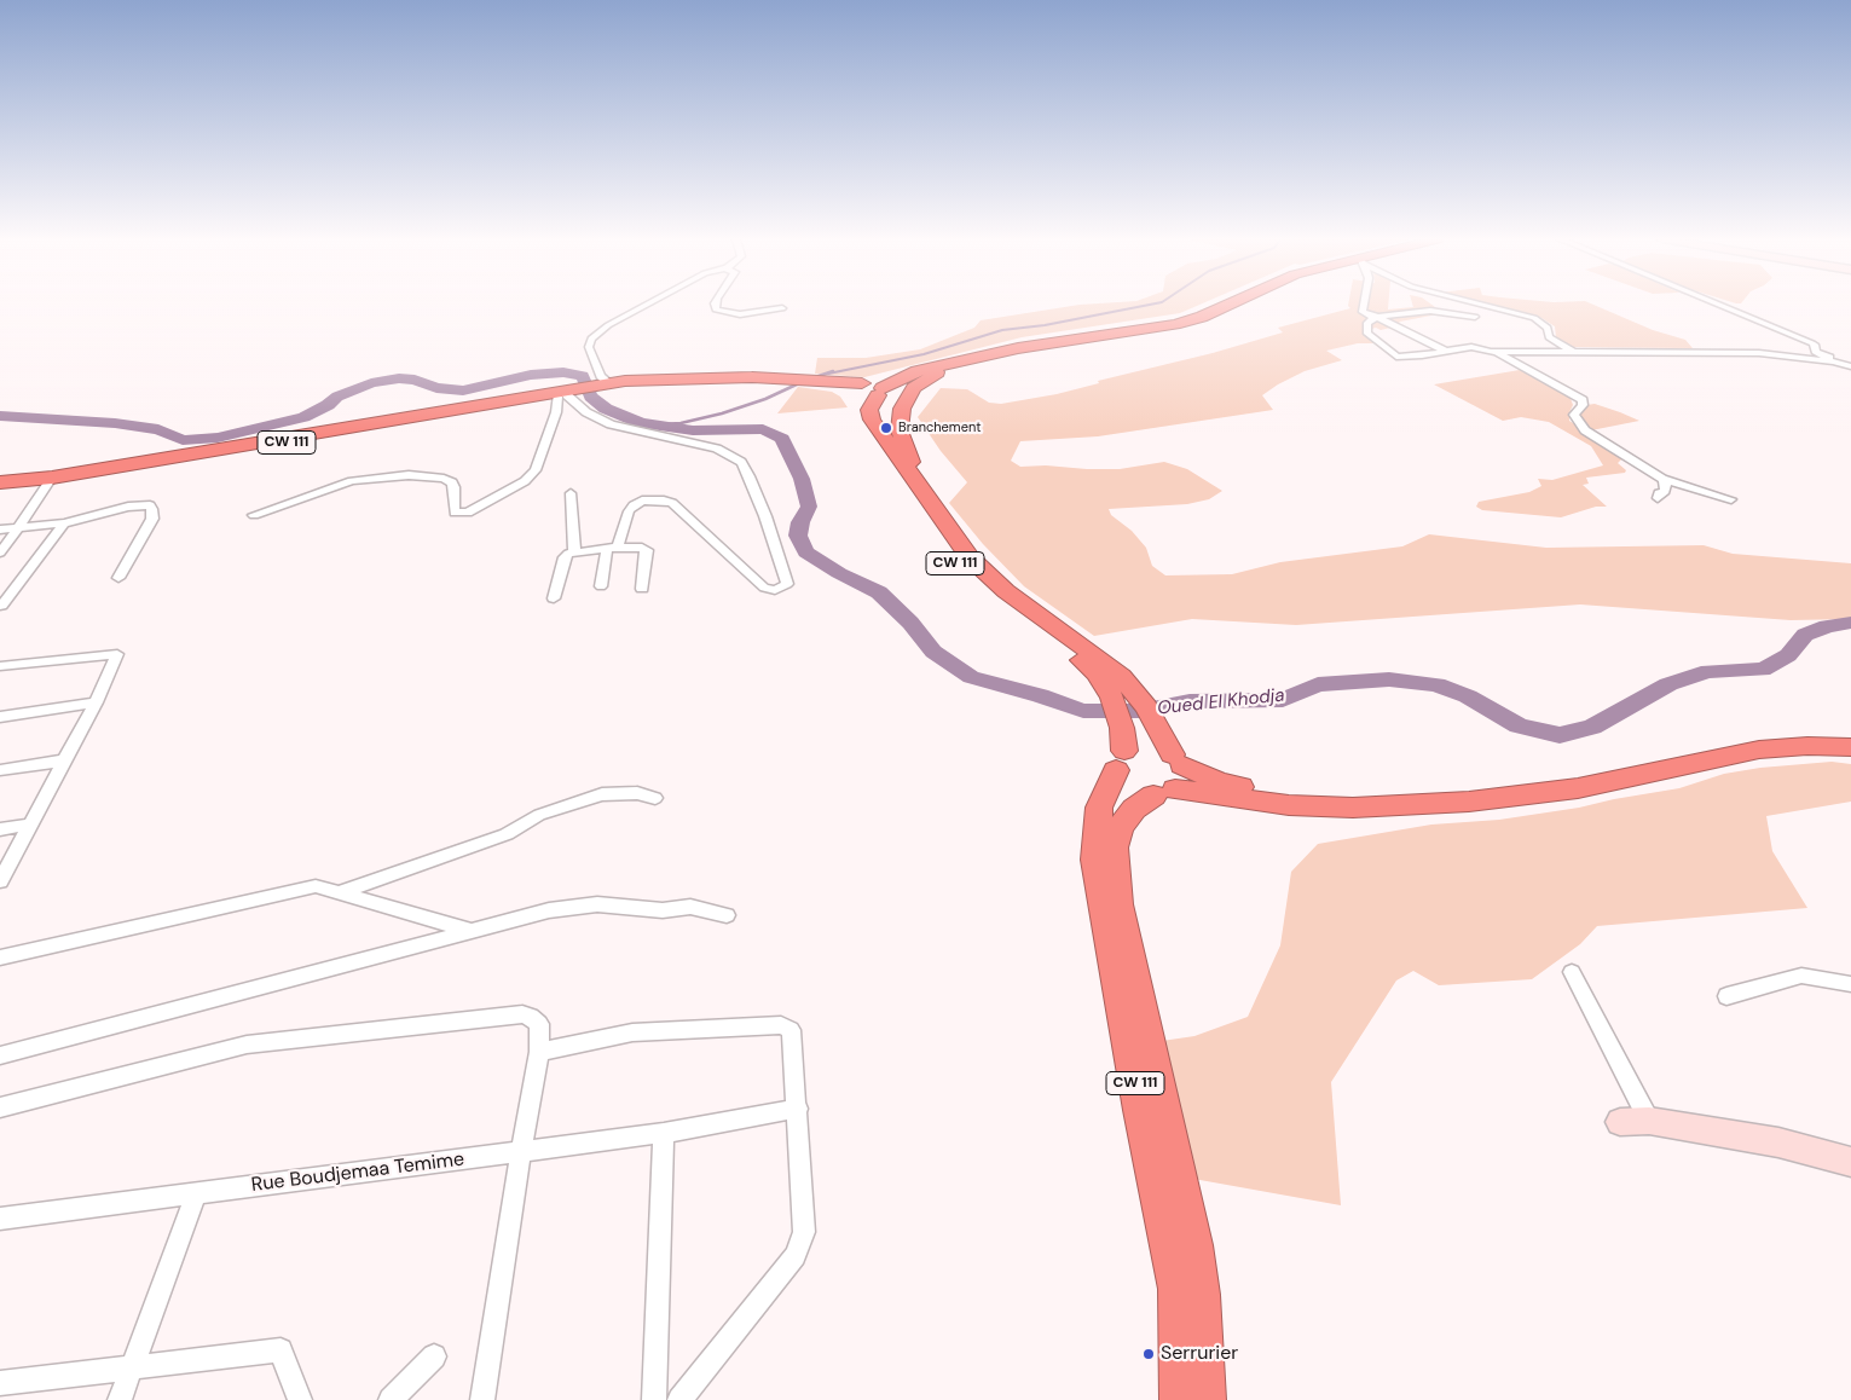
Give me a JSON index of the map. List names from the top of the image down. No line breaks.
{"streets":{"highway":["CW 111"],"street":["Rue Boudjemaa Temime"]},"water":["Oued El Khodja"],"places":["Branchement","Serrurier"]}
